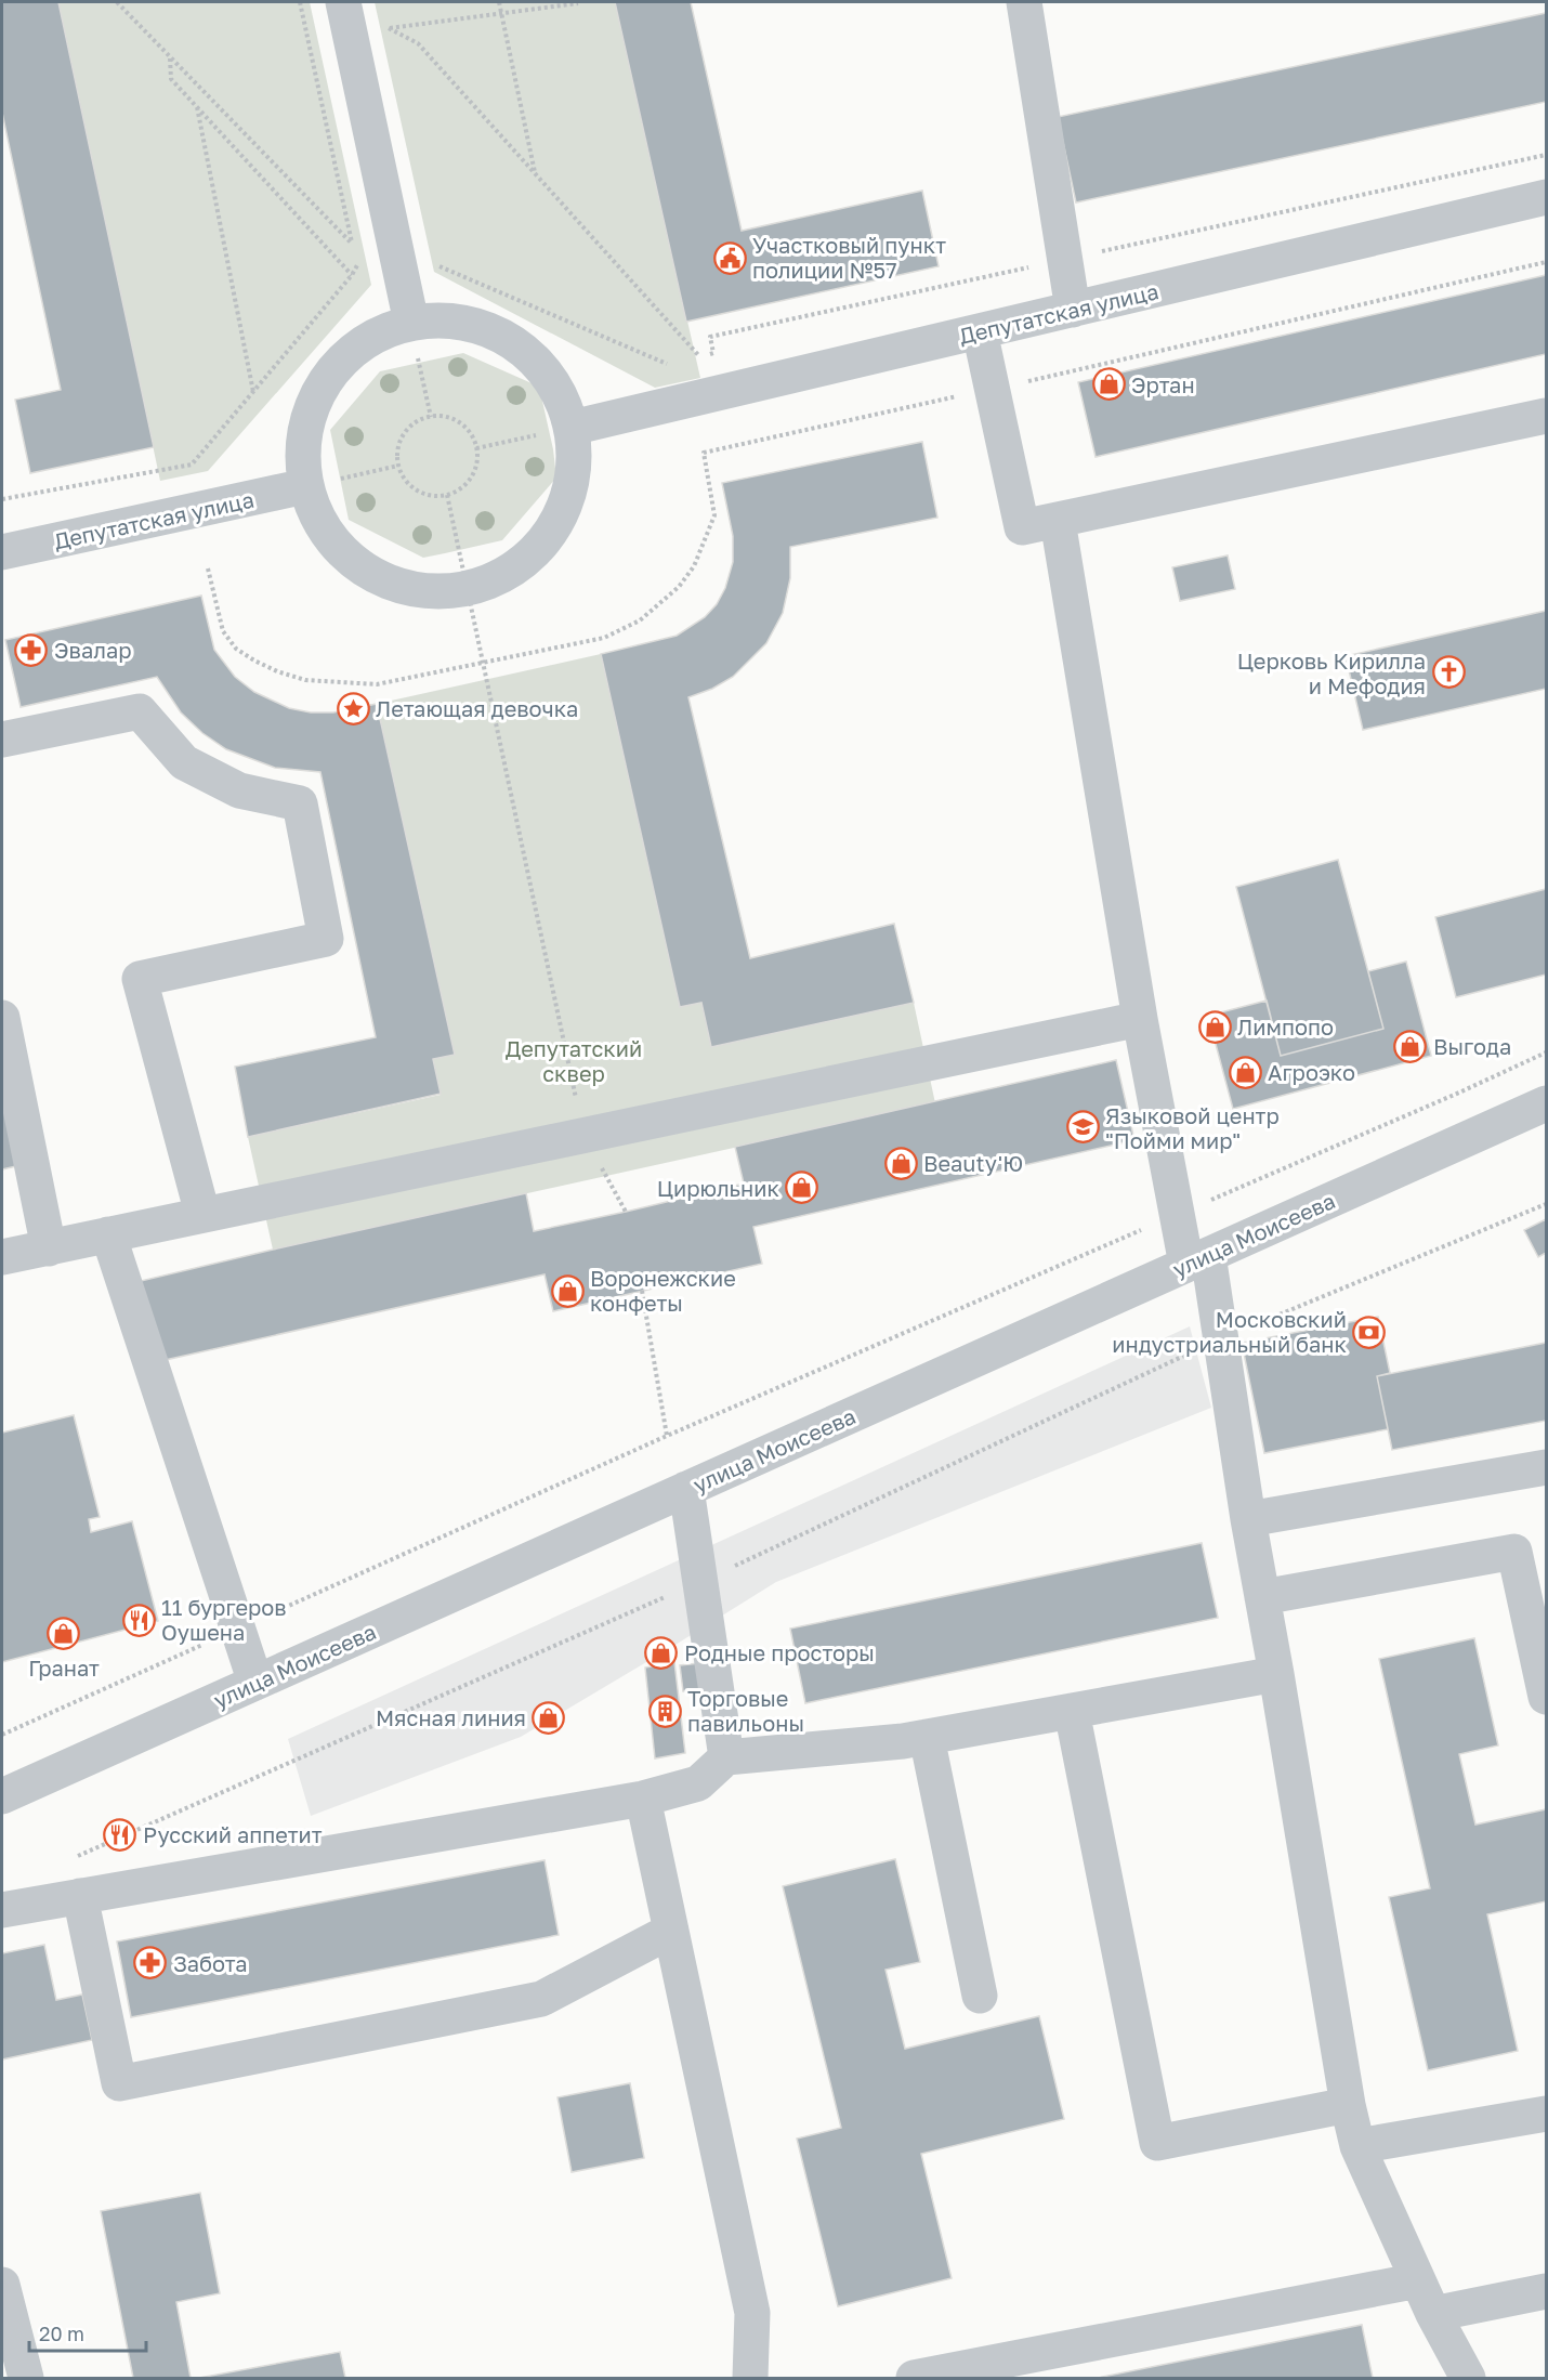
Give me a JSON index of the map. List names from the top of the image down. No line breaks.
{"streets":{"street":["Депутатская улица","улица Моисеева"]},"parks":["Депутатский сквер"],"places":{"public building":["Участковый пункт полиции №57"],"shop":["Эртан","Лимпопо","Выгода","Агроэко","Beauty'Ю","Цирюльник","Воронежские конфеты","Гранат","Родные просторы","Мясная линия"],"pharmacy":["Эвалар","Забота"],"church":["Церковь Кирилла и Мефодия"],"place":["Летающая девочка"],"school or university":["Языковой центр \"Пойми мир\""],"bank":["Московский индустриальный банк"],"restaurant":["11 бургеров Оушена","Русский аппетит"],"building":["Торговые павильоны"]},"scale_bar":"20 m"}
